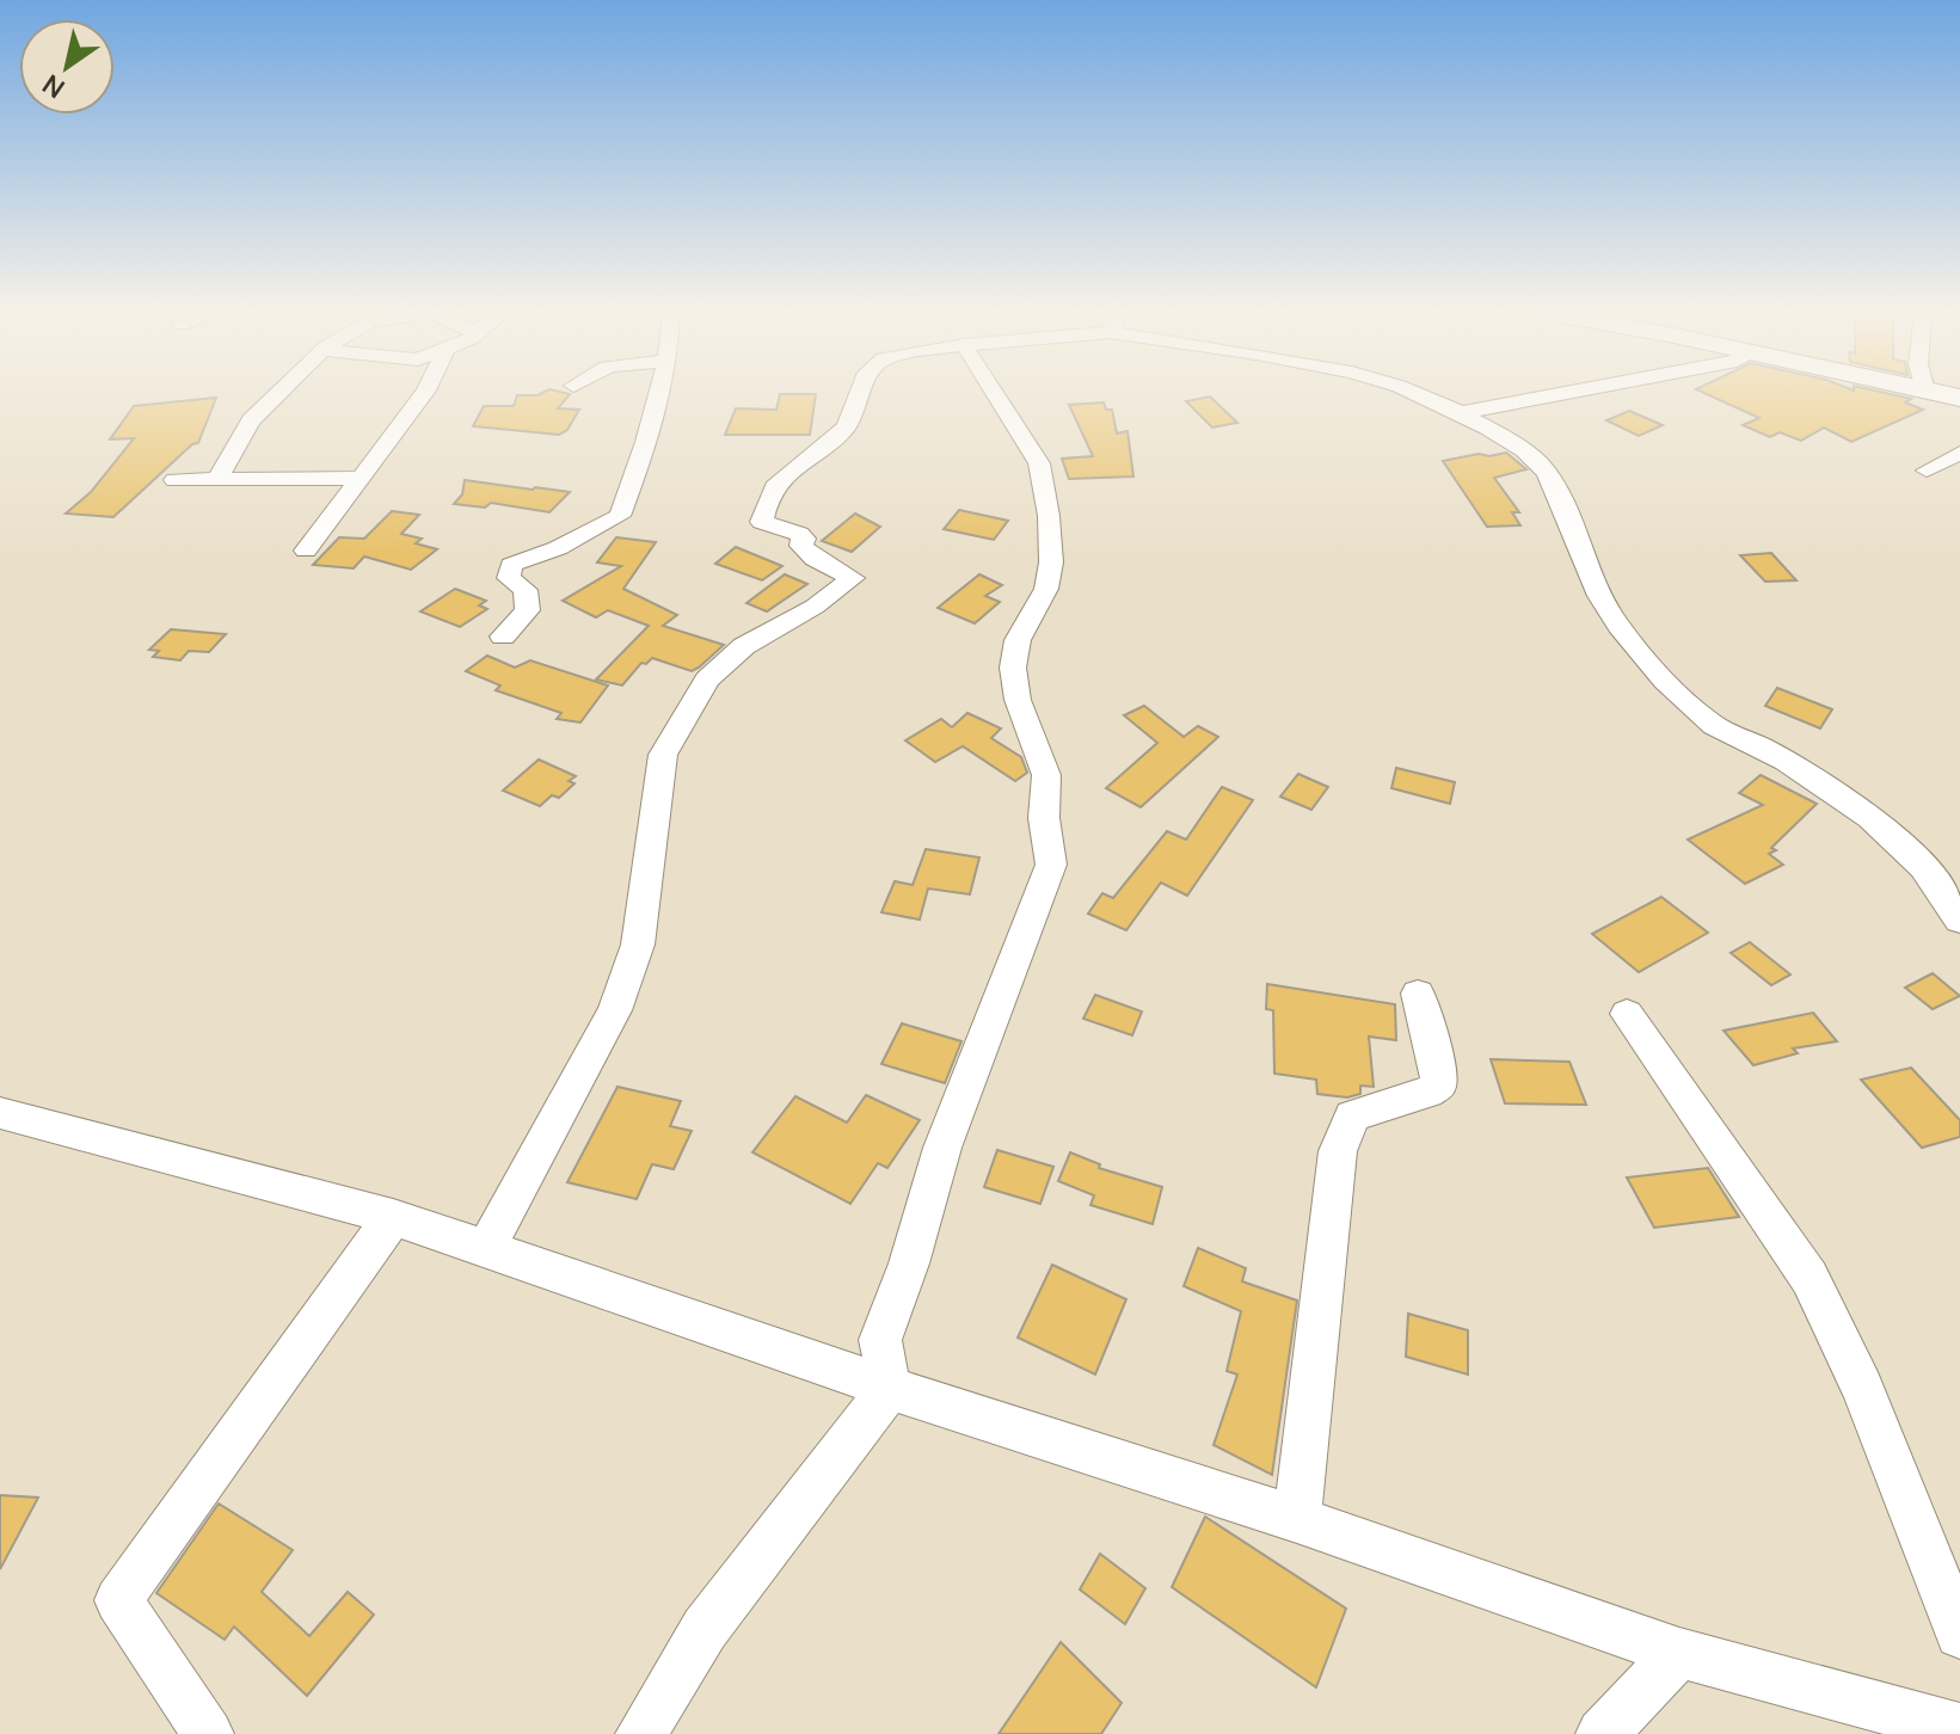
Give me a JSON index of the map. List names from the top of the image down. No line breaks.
{"north":"bottom left"}
